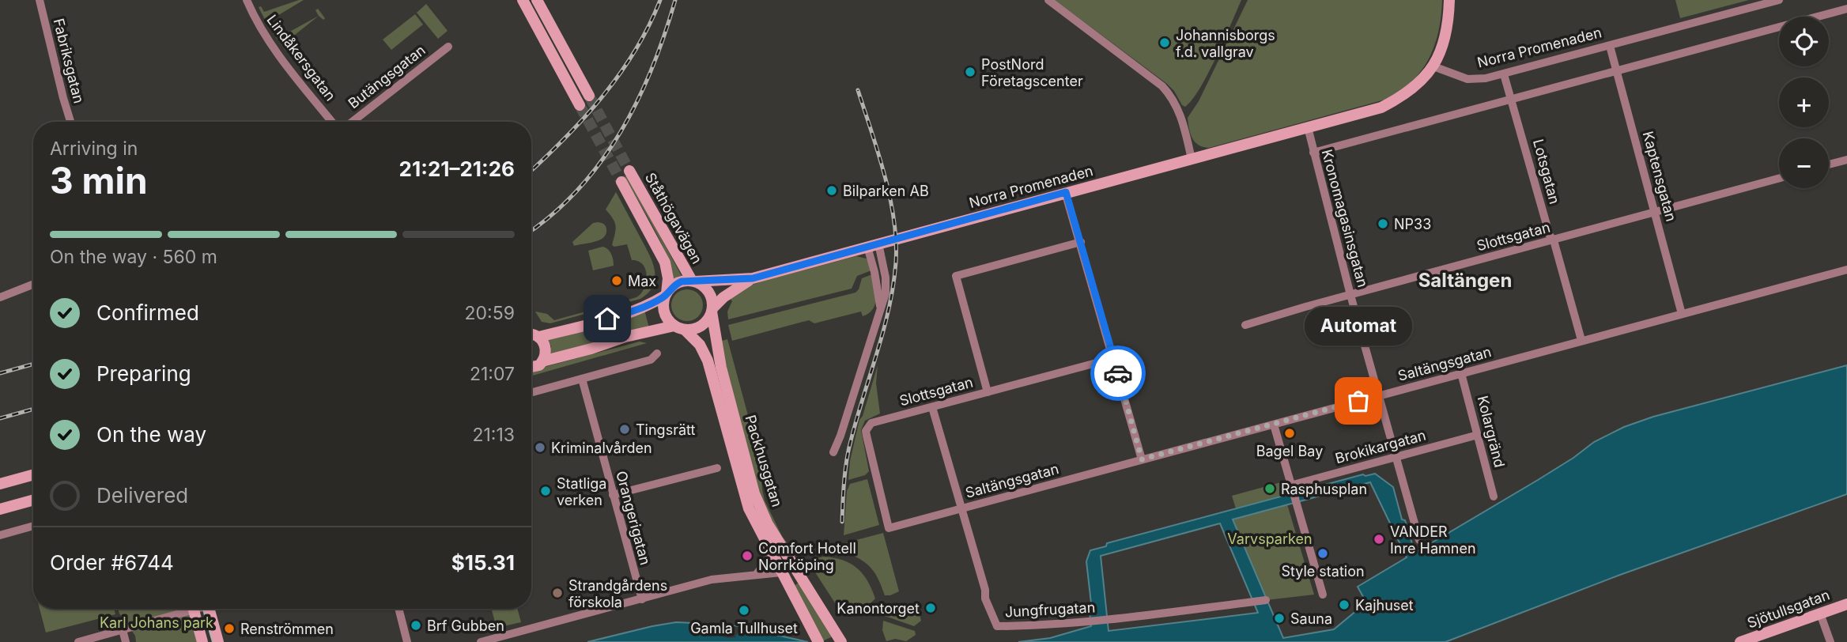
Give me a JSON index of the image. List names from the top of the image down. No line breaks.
{"streets":{"main road":["Norra Promenaden","Ståthögavägen","Packhusgatan","Sjötullsgatan"],"street":["Lindåkersgatan","Fabriksgatan","Butängsgatan","Lotsgatan","Kaptensgatan","Kronomagasinsgatan","Slottsgatan","Saltängsgatan","Kolargränd","Brokikargatan","Orangerigatan","Jungfrugatan"]},"crossings":[["Norra Promenaden","Lotsgatan"],["Norra Promenaden","Kaptensgatan"],["Norra Promenaden","Ståthögavägen"],["Norra Promenaden","Kronomagasinsgatan"],["Norra Promenaden","Packhusgatan"],["Lotsgatan","Slottsgatan"],["Lotsgatan","Saltängsgatan"],["Kaptensgatan","Slottsgatan"],["Kaptensgatan","Saltängsgatan"],["Ståthögavägen","Packhusgatan"],["Kronomagasinsgatan","Slottsgatan"],["Kronomagasinsgatan","Saltängsgatan"],["Kronomagasinsgatan","Brokikargatan"],["Slottsgatan","Saltängsgatan"],["Slottsgatan","Jungfrugatan"],["Saltängsgatan","Kolargränd"],["Saltängsgatan","Jungfrugatan"],["Kolargränd","Brokikargatan"]],"districts":["Saltängen"],"parks":["Varvsparken","Karl Johans park"],"places":["Johannisborgs f.d. vallgrav","PostNord Företagscenter","Bilparken AB","NP33","Max","Automat","Tingsrätt","Bagel Bay","Kriminalvården","Rasphusplan","Statliga verken","VANDER Inre Hamnen","Style station","Comfort Hotell Norrköping","Strandgårdens förskola","Kajhuset","Kanontorget","Gamla Tullhuset","Sauna","Brf Gubben","Renströmmen"],"page":{"map_buttons":["+","−"],"heading":["3 min","Arriving in","21:21–21:26"],"panel":["Order #6744","$15.31"],"bar":"On the way · 560 m","list":[["Confirmed","20:59"],["Preparing","21:07"],["On the way","21:13"],"Delivered"],"bubble":"Automat"}}
